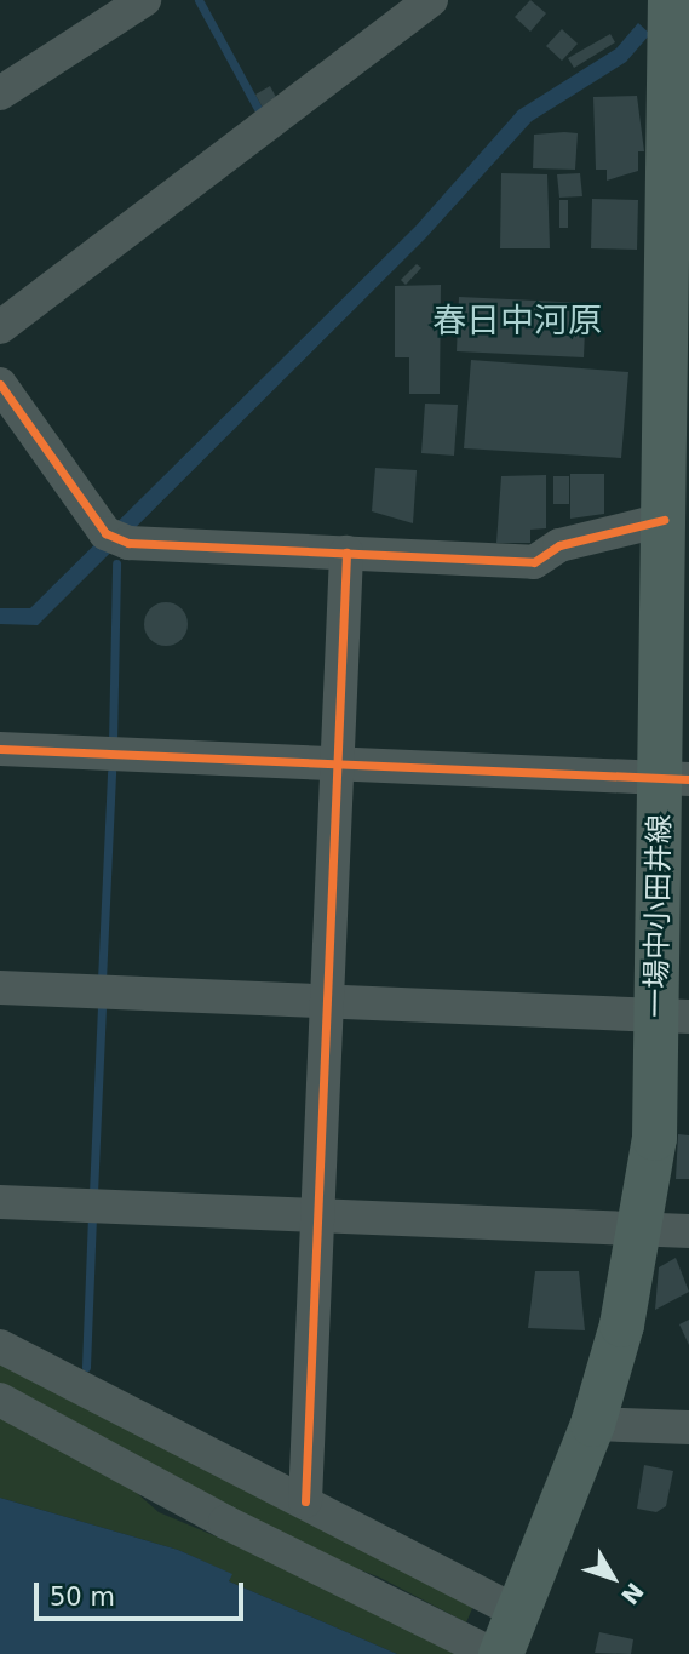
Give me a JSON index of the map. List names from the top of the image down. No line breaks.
{"streets":{"main road":["一場中小田井線"]},"districts":["春日中河原"],"scale_bar":"50 m","north":"bottom right"}
